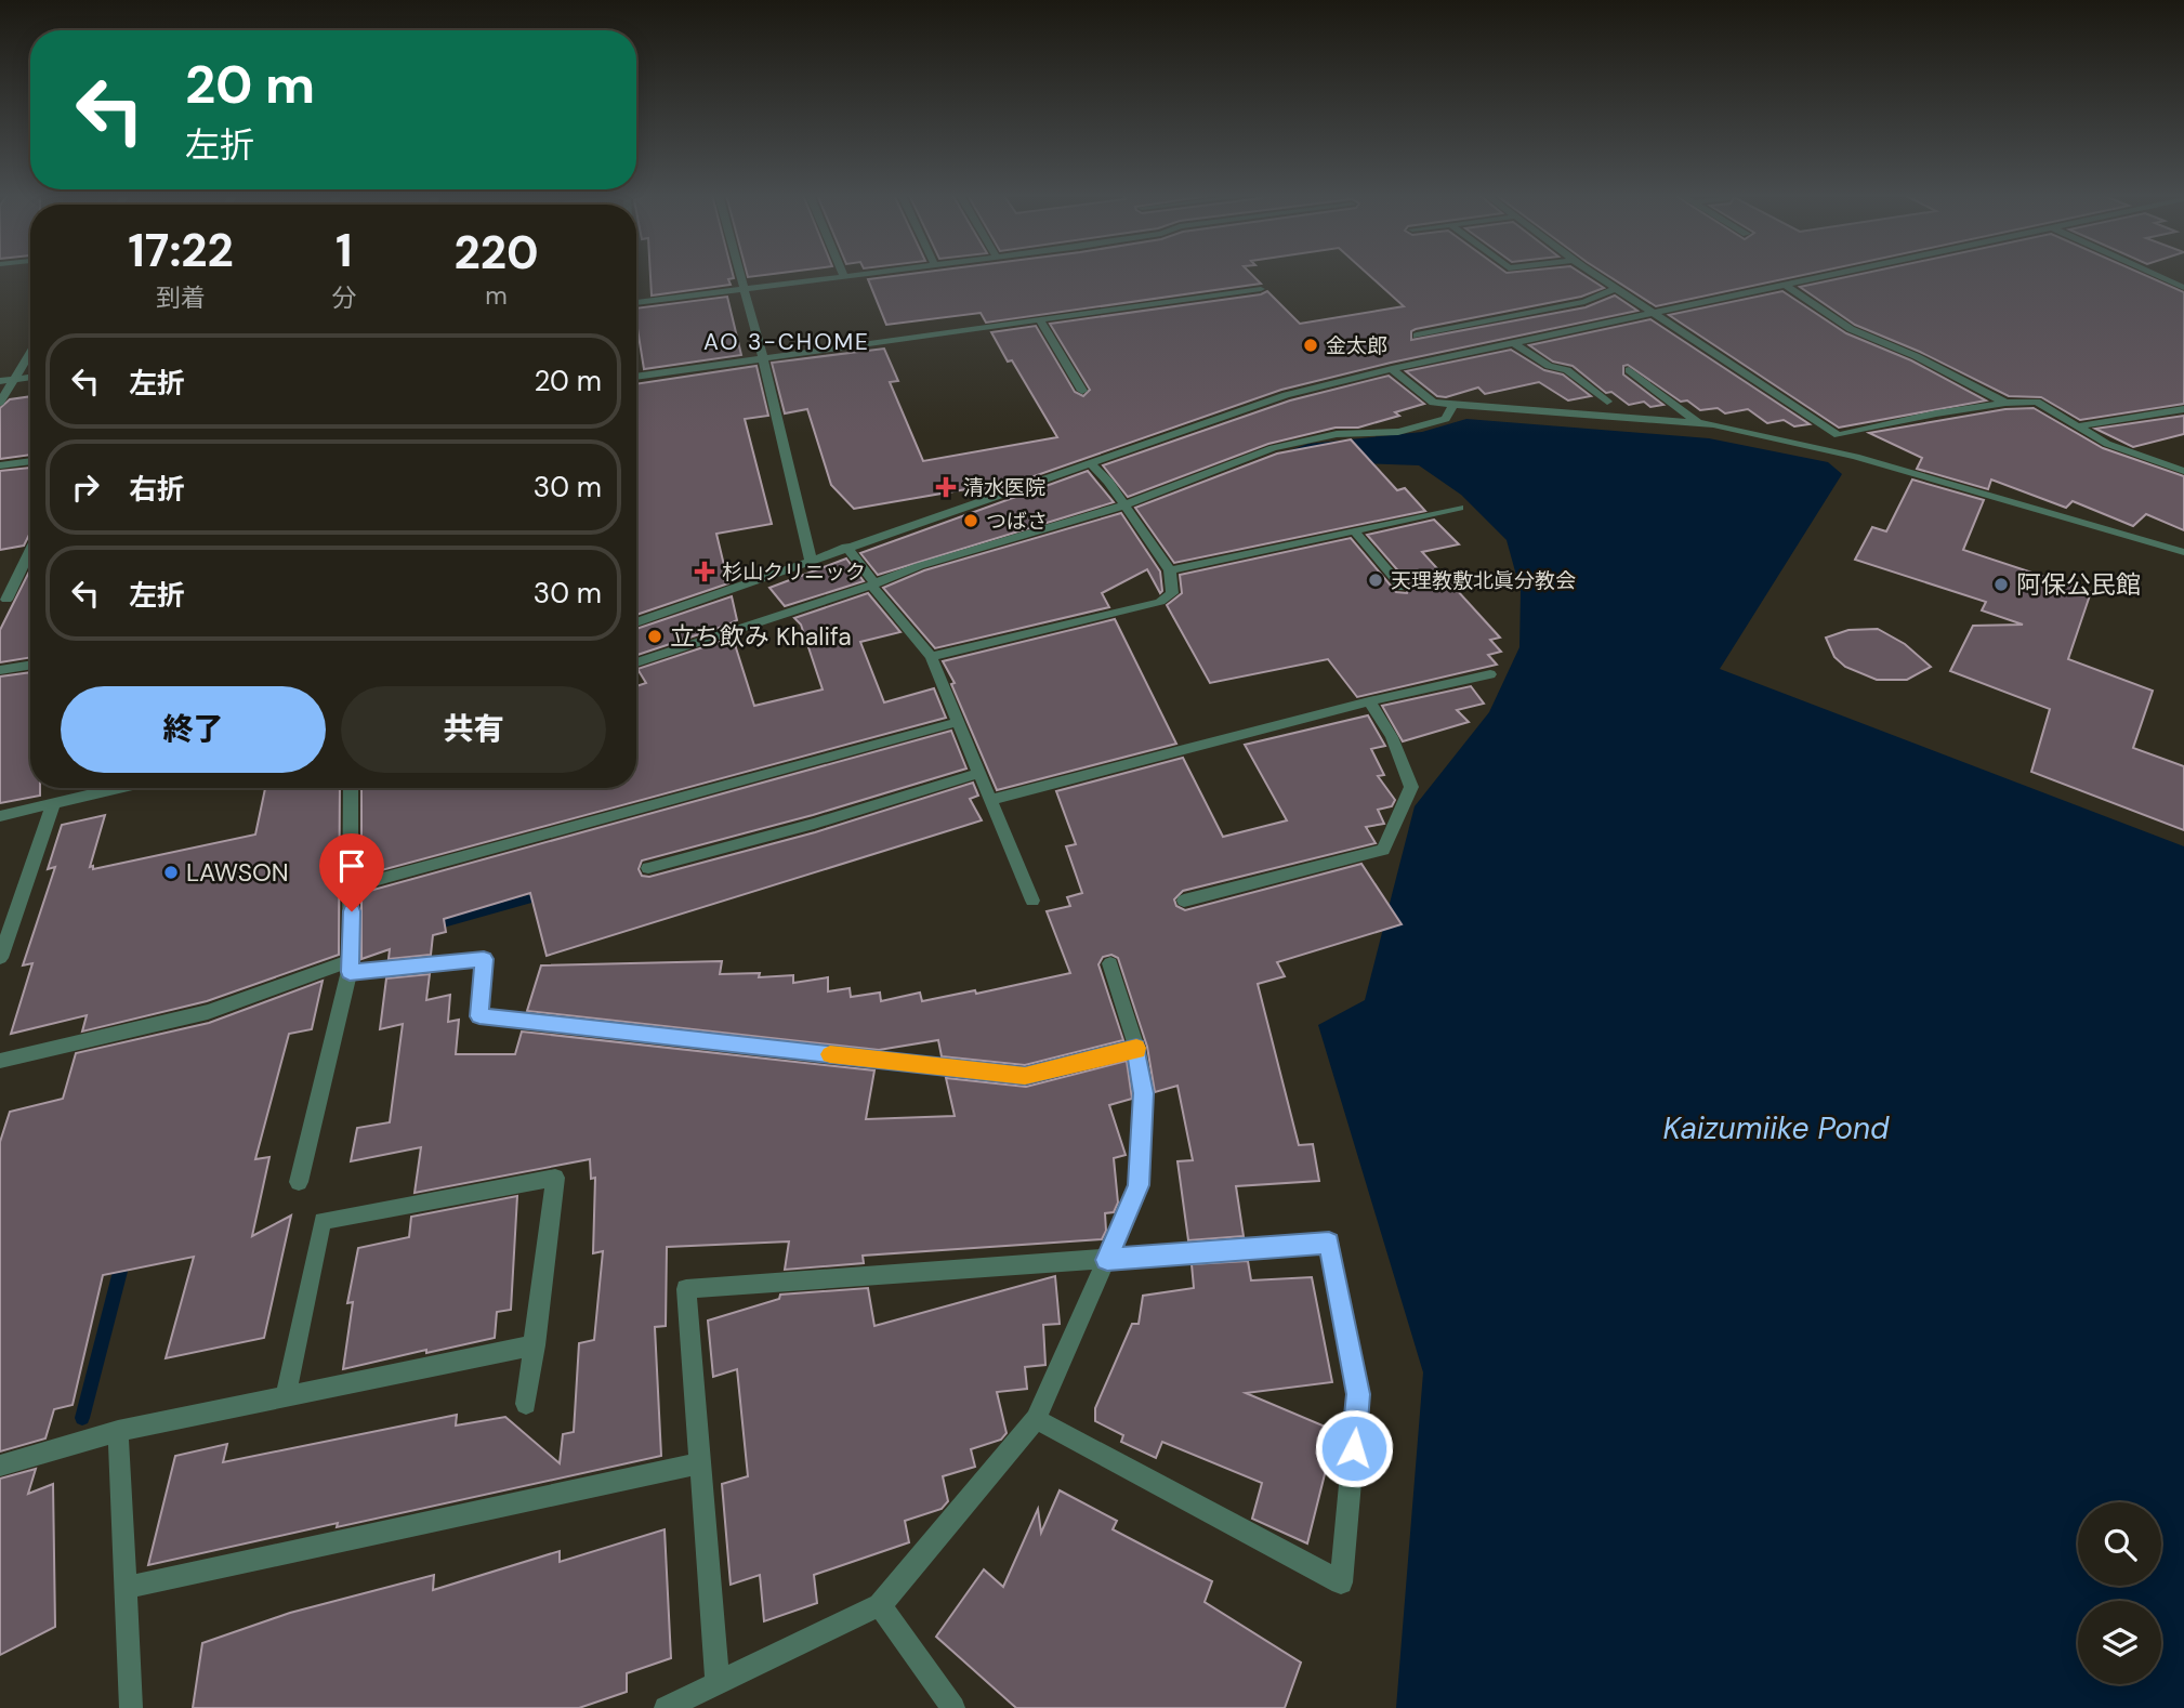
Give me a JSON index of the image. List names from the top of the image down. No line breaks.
{"districts":["AO 3-CHOME"],"water":["Kaizumiike Pond"],"places":{"other":["金太郎","つばさ","天理教敷北眞分教会","阿保公民館","立ち飲み Khalifa","LAWSON"],"health":["清水医院","杉山クリニック"]},"page":{"turn":["20 m","左折"],"eta":["17:22","到着","1","分","220","m"],"list":[{"name":"左折","value":"20 m"},{"name":"右折","value":"30 m"},{"name":"左折","value":"30 m"}],"buttons":["終了","共有"]}}
